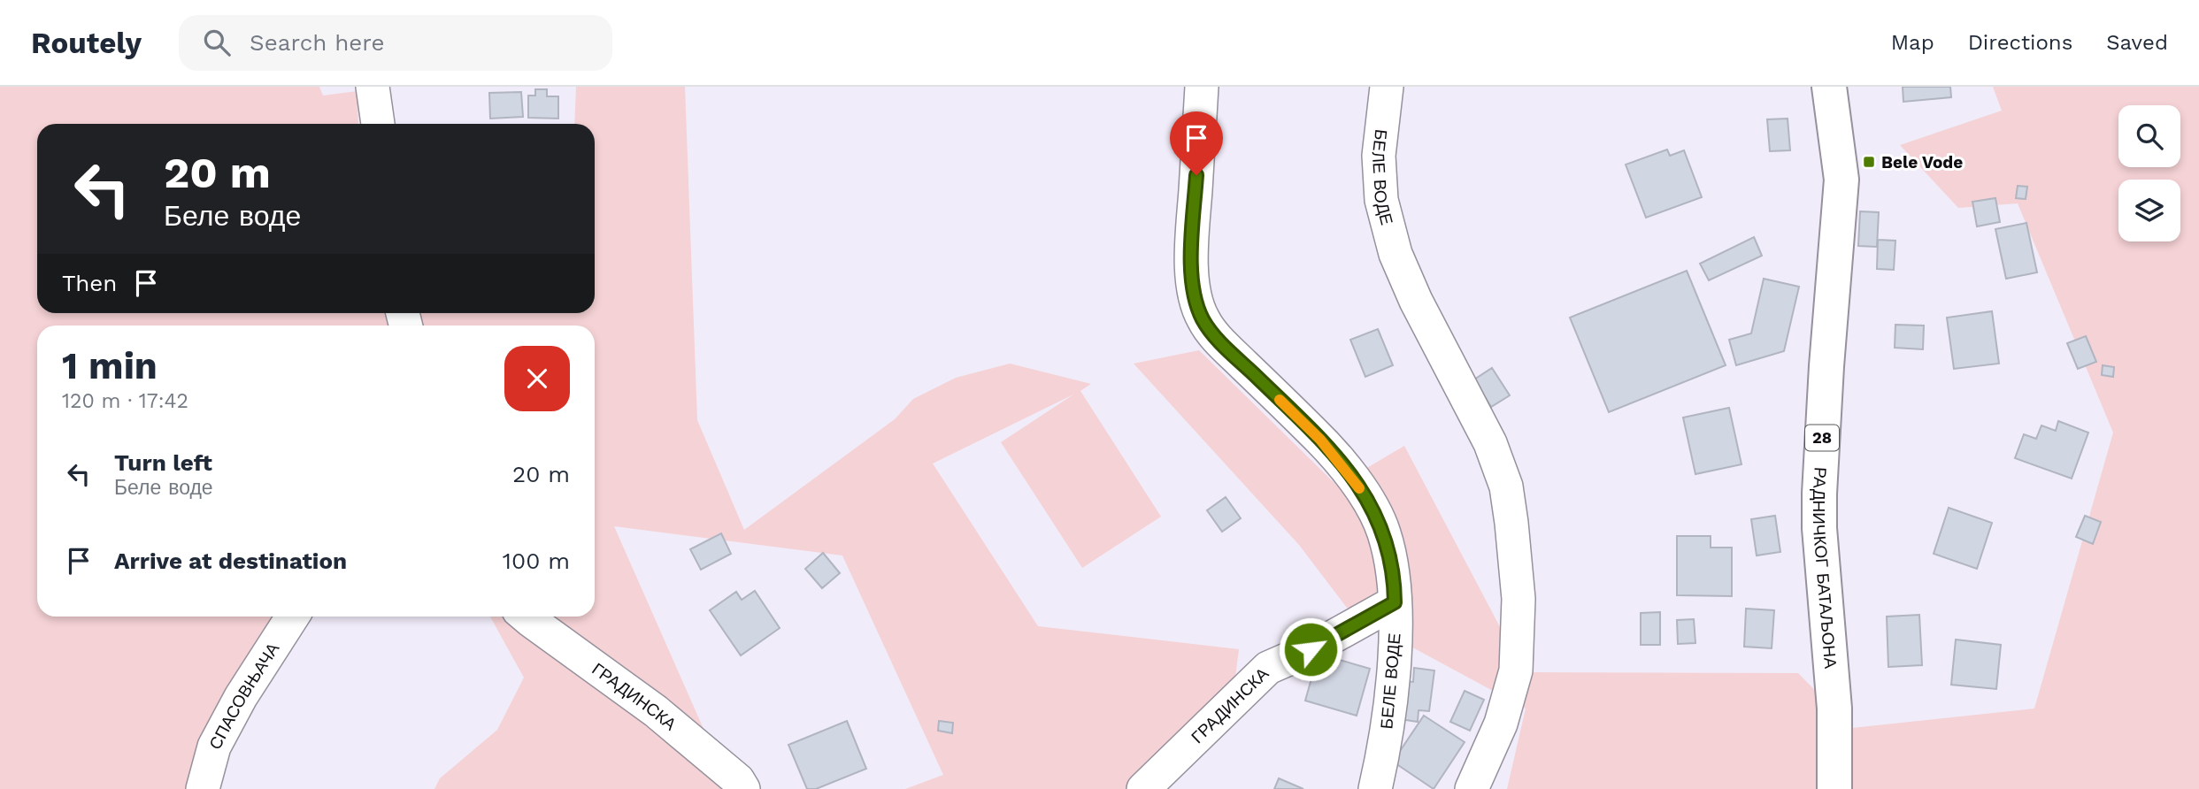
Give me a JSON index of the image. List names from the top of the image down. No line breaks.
{"streets":{"main road":["28","РАДНИЧКОГ БАТАЉОНА"],"street":["БЕЛЕ ВОДЕ","ГРАДИНСКА","СПАСОВЊАЧА"]},"crossings":[["БЕЛЕ ВОДЕ","ГРАДИНСКА"]],"places":{"transit":["Bele Vode"]},"page":{"header":"Routely","search":"Search here","nav":["Map","Directions","Saved"],"turn":["20 m","Беле воде"],"then":"Then","heading":["1 min","120 m · 17:42"],"list":[{"name":"Turn left","note":"Беле воде","value":"20 m"},{"name":"Arrive at destination","value":"100 m"}]}}
